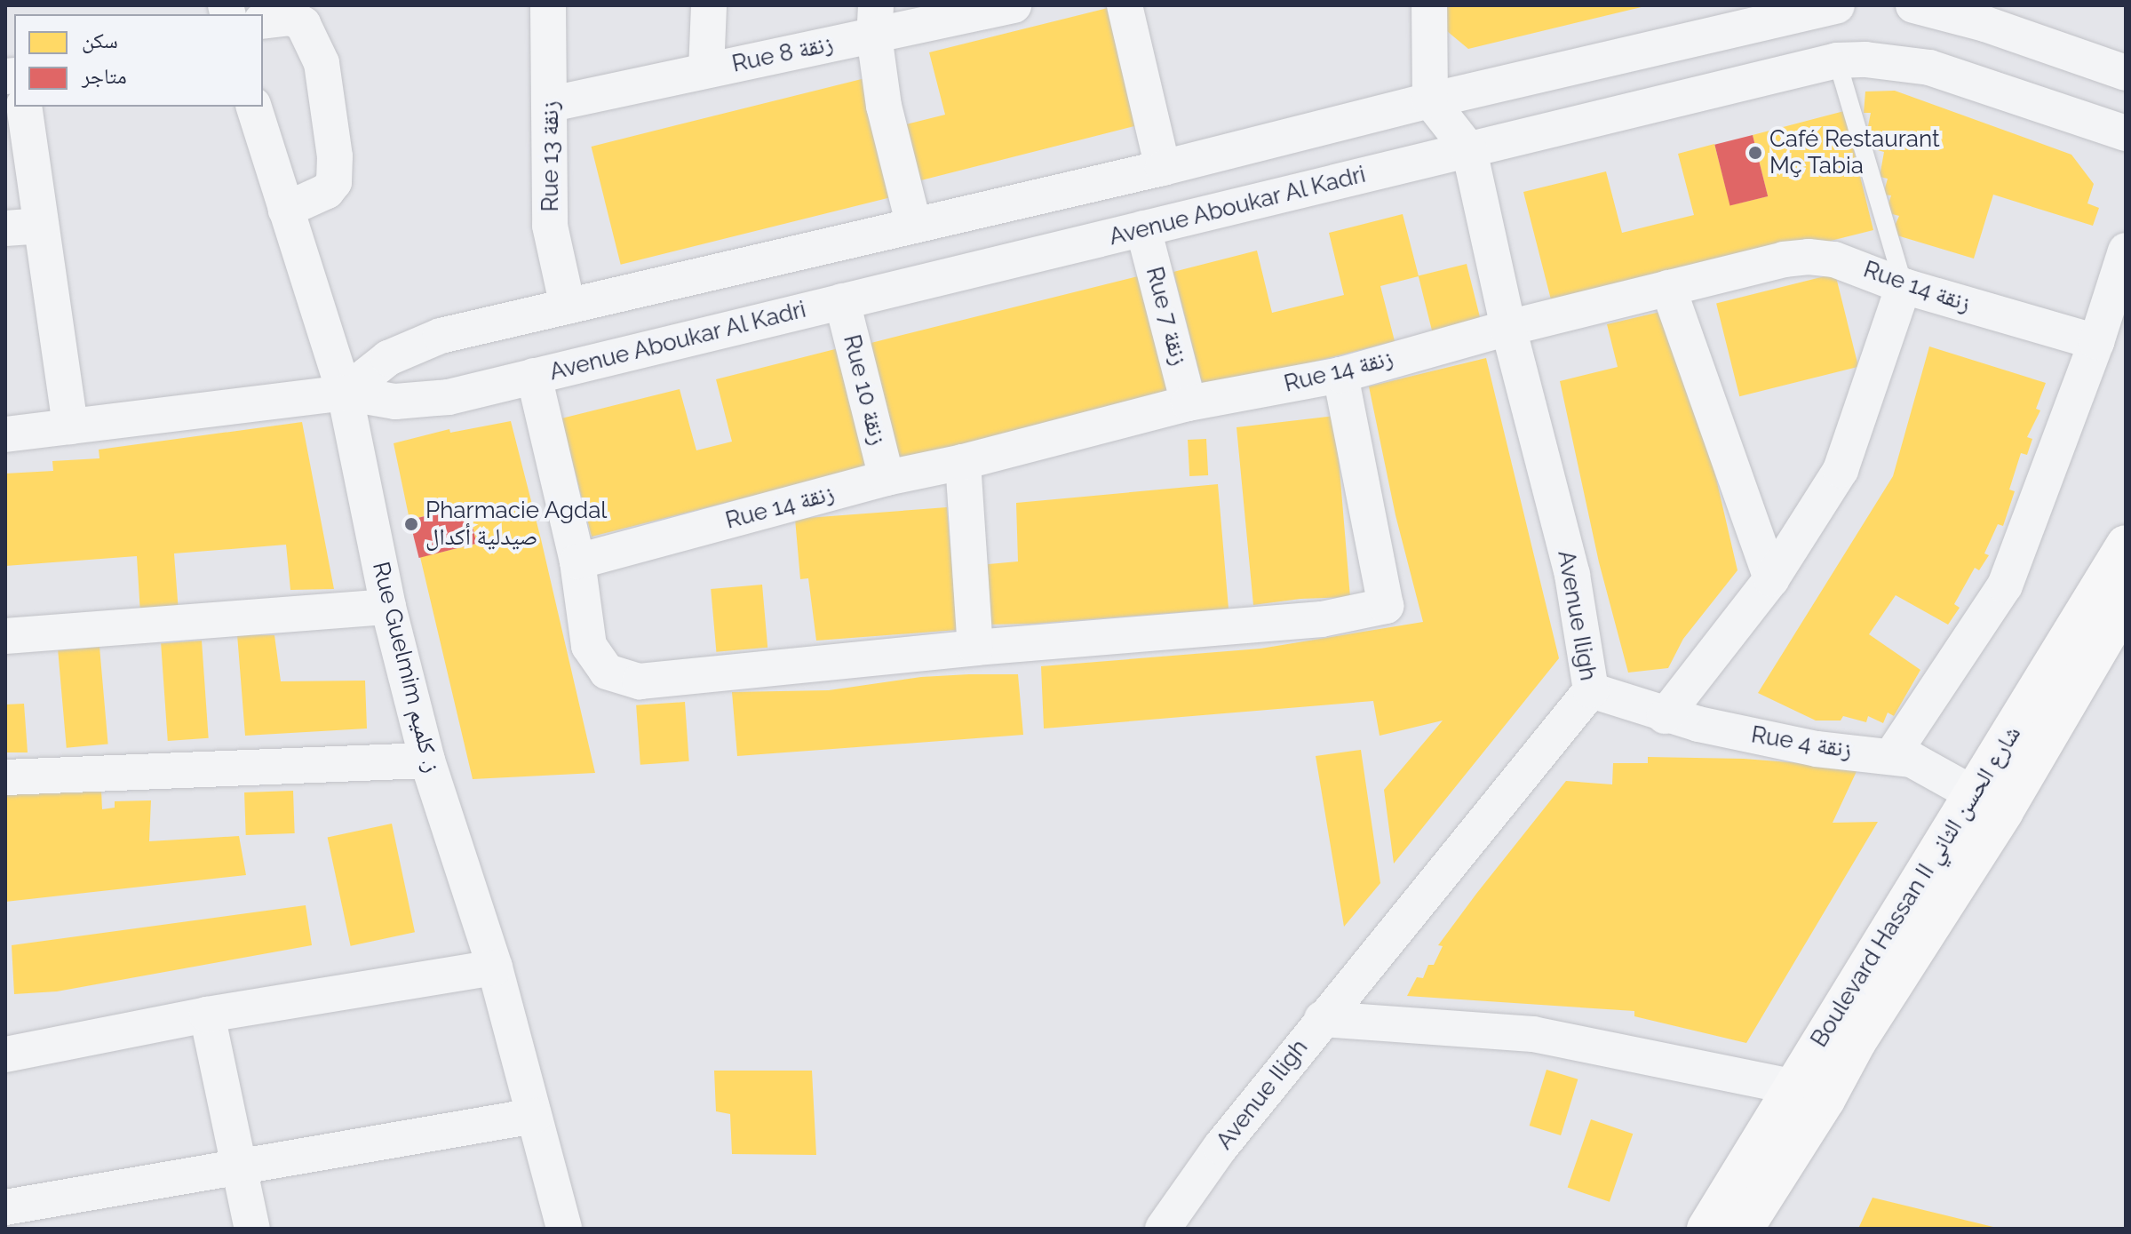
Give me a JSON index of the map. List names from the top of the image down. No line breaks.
{"streets":{"main road":["Boulevard Hassan II شارع الحسن الثاني"],"street":["Rue 8 زنقة","Rue 13 زنقة","Avenue Aboukar Al Kadri","Rue 14 زنقة","Rue 7 زنقة","Rue 10 زنقة","Avenue Iligh","Rue Guelmim ز. كلميم","Rue 4 زنقة"]},"crossings":[["Rue 8 زنقة","Rue 13 زنقة"],["Avenue Aboukar Al Kadri","Rue 7 زنقة"],["Avenue Aboukar Al Kadri","Rue 10 زنقة"],["Avenue Aboukar Al Kadri","Avenue Iligh"],["Avenue Aboukar Al Kadri","Rue Guelmim ز. كلميم"],["Rue 14 زنقة","Rue 7 زنقة"],["Rue 14 زنقة","Rue 10 زنقة"],["Rue 14 زنقة","Avenue Iligh"],["Avenue Iligh","Rue 4 زنقة"],["Rue 4 زنقة","Boulevard Hassan II شارع الحسن الثاني"]],"places":["Café Restaurant Mç Tabia","Pharmacie Agdal صيدلية أكدال"],"legend":["سكن","متاجر"]}
